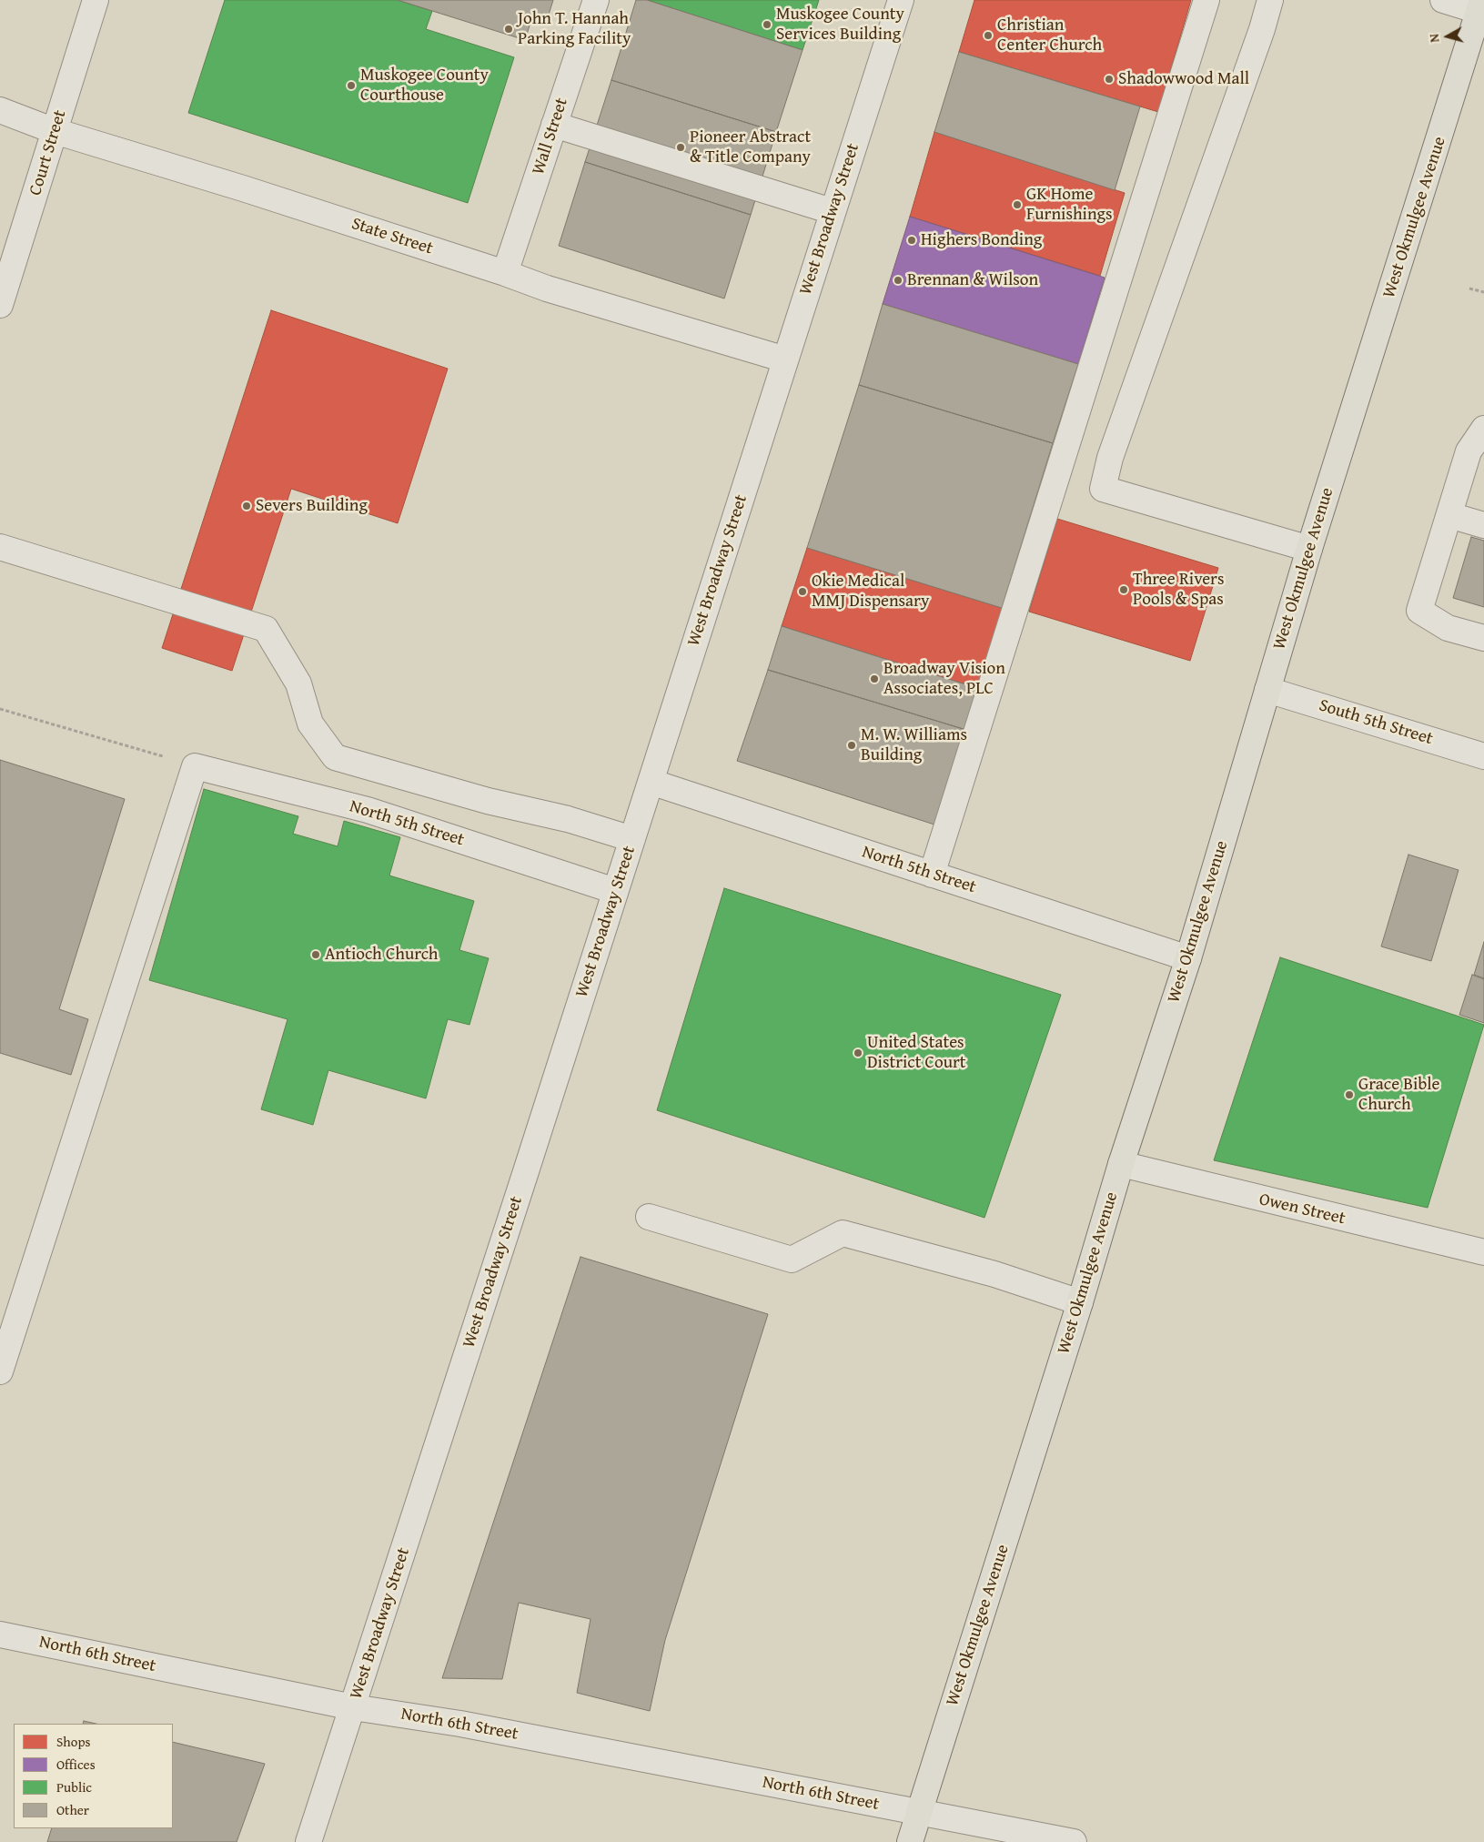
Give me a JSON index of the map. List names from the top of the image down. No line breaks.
{"streets":{"main road":["West Okmulgee Avenue"],"street":["Wall Street","Court Street","West Broadway Street","State Street","South 5th Street","North 5th Street","Owen Street","North 6th Street"]},"crossings":[["Wall Street","State Street"],["Court Street","State Street"],["West Okmulgee Avenue","South 5th Street"],["West Okmulgee Avenue","North 5th Street"],["West Okmulgee Avenue","Owen Street"],["West Okmulgee Avenue","North 6th Street"],["West Broadway Street","State Street"],["West Broadway Street","North 5th Street"],["West Broadway Street","North 6th Street"]],"places":["Muskogee County Services Building","John T. Hannah Parking Facility","Christian Center Church","Shadowwood Mall","Muskogee County Courthouse","Pioneer Abstract & Title Company","GK Home Furnishings","Highers Bonding","Brennan & Wilson","Severs Building","Three Rivers Pools & Spas","Okie Medical MMJ Dispensary","Broadway Vision Associates, PLC","M. W. Williams Building","Antioch Church","United States District Court","Grace Bible Church"],"legend":["Shops","Offices","Public","Other"],"north":"left"}
